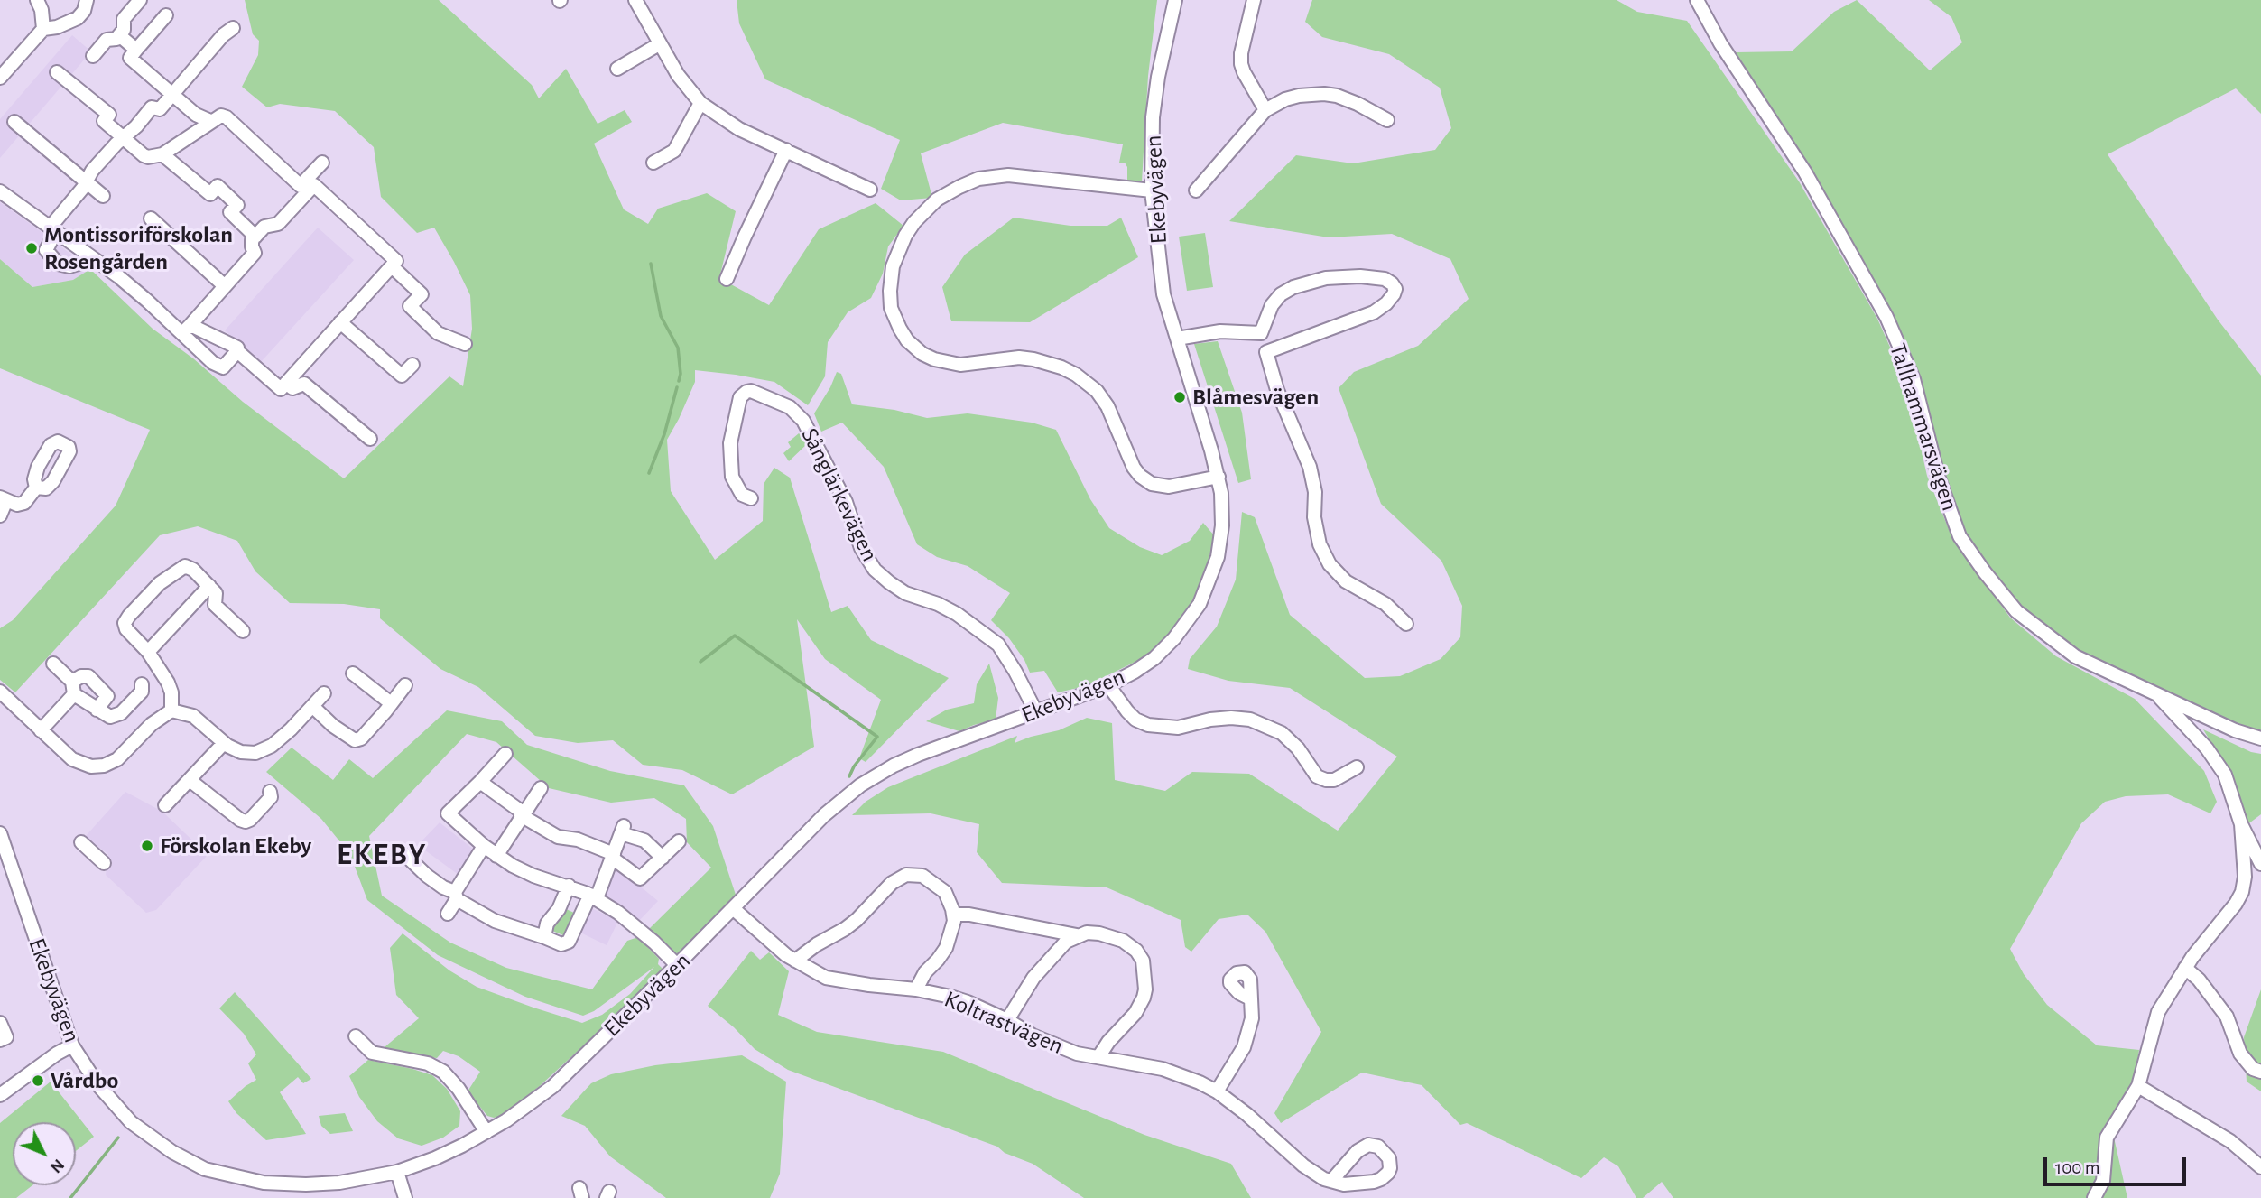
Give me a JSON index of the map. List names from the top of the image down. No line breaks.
{"streets":{"street":["Ekebyvägen","Tallhammarsvägen","Sånglärkevägen","Koltrastvägen"]},"crossings":[["Ekebyvägen","Sånglärkevägen"],["Ekebyvägen","Koltrastvägen"]],"districts":["EKEBY"],"places":["Montissoriförskolan Rosengården","Blåmesvägen","Förskolan Ekeby","Vårdbo"],"scale_bar":"100 m","north":"bottom right"}
